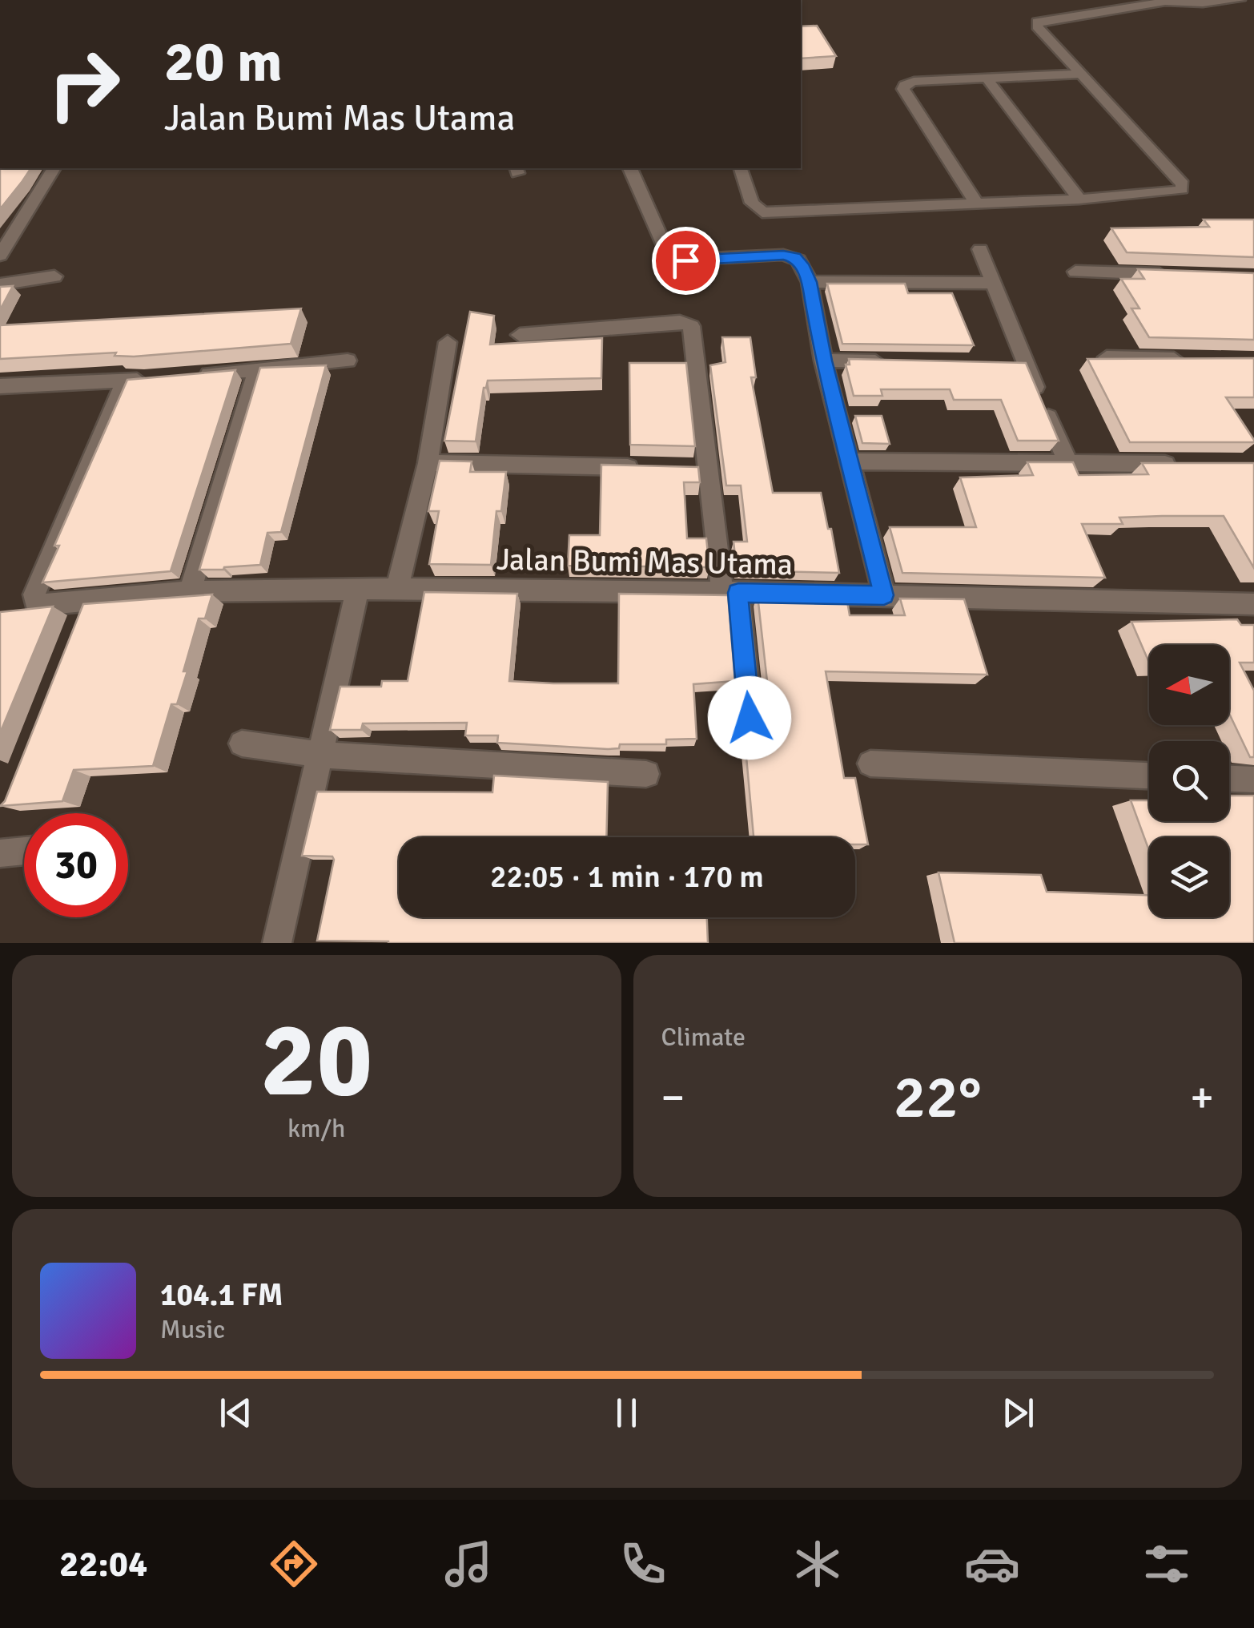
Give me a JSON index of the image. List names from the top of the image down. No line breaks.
{"streets":{"street":["Jalan Bumi Mas Utama"]},"north":"left","page":{"turn":["20 m","Jalan Bumi Mas Utama"],"limit":"30","trip":"22:05 · 1 min · 170 m","tile":[["20","km/h"],"Climate"],"heat":["−","22°","+"],"song":["104.1 FM","Music"],"tabs":"22:04"}}
